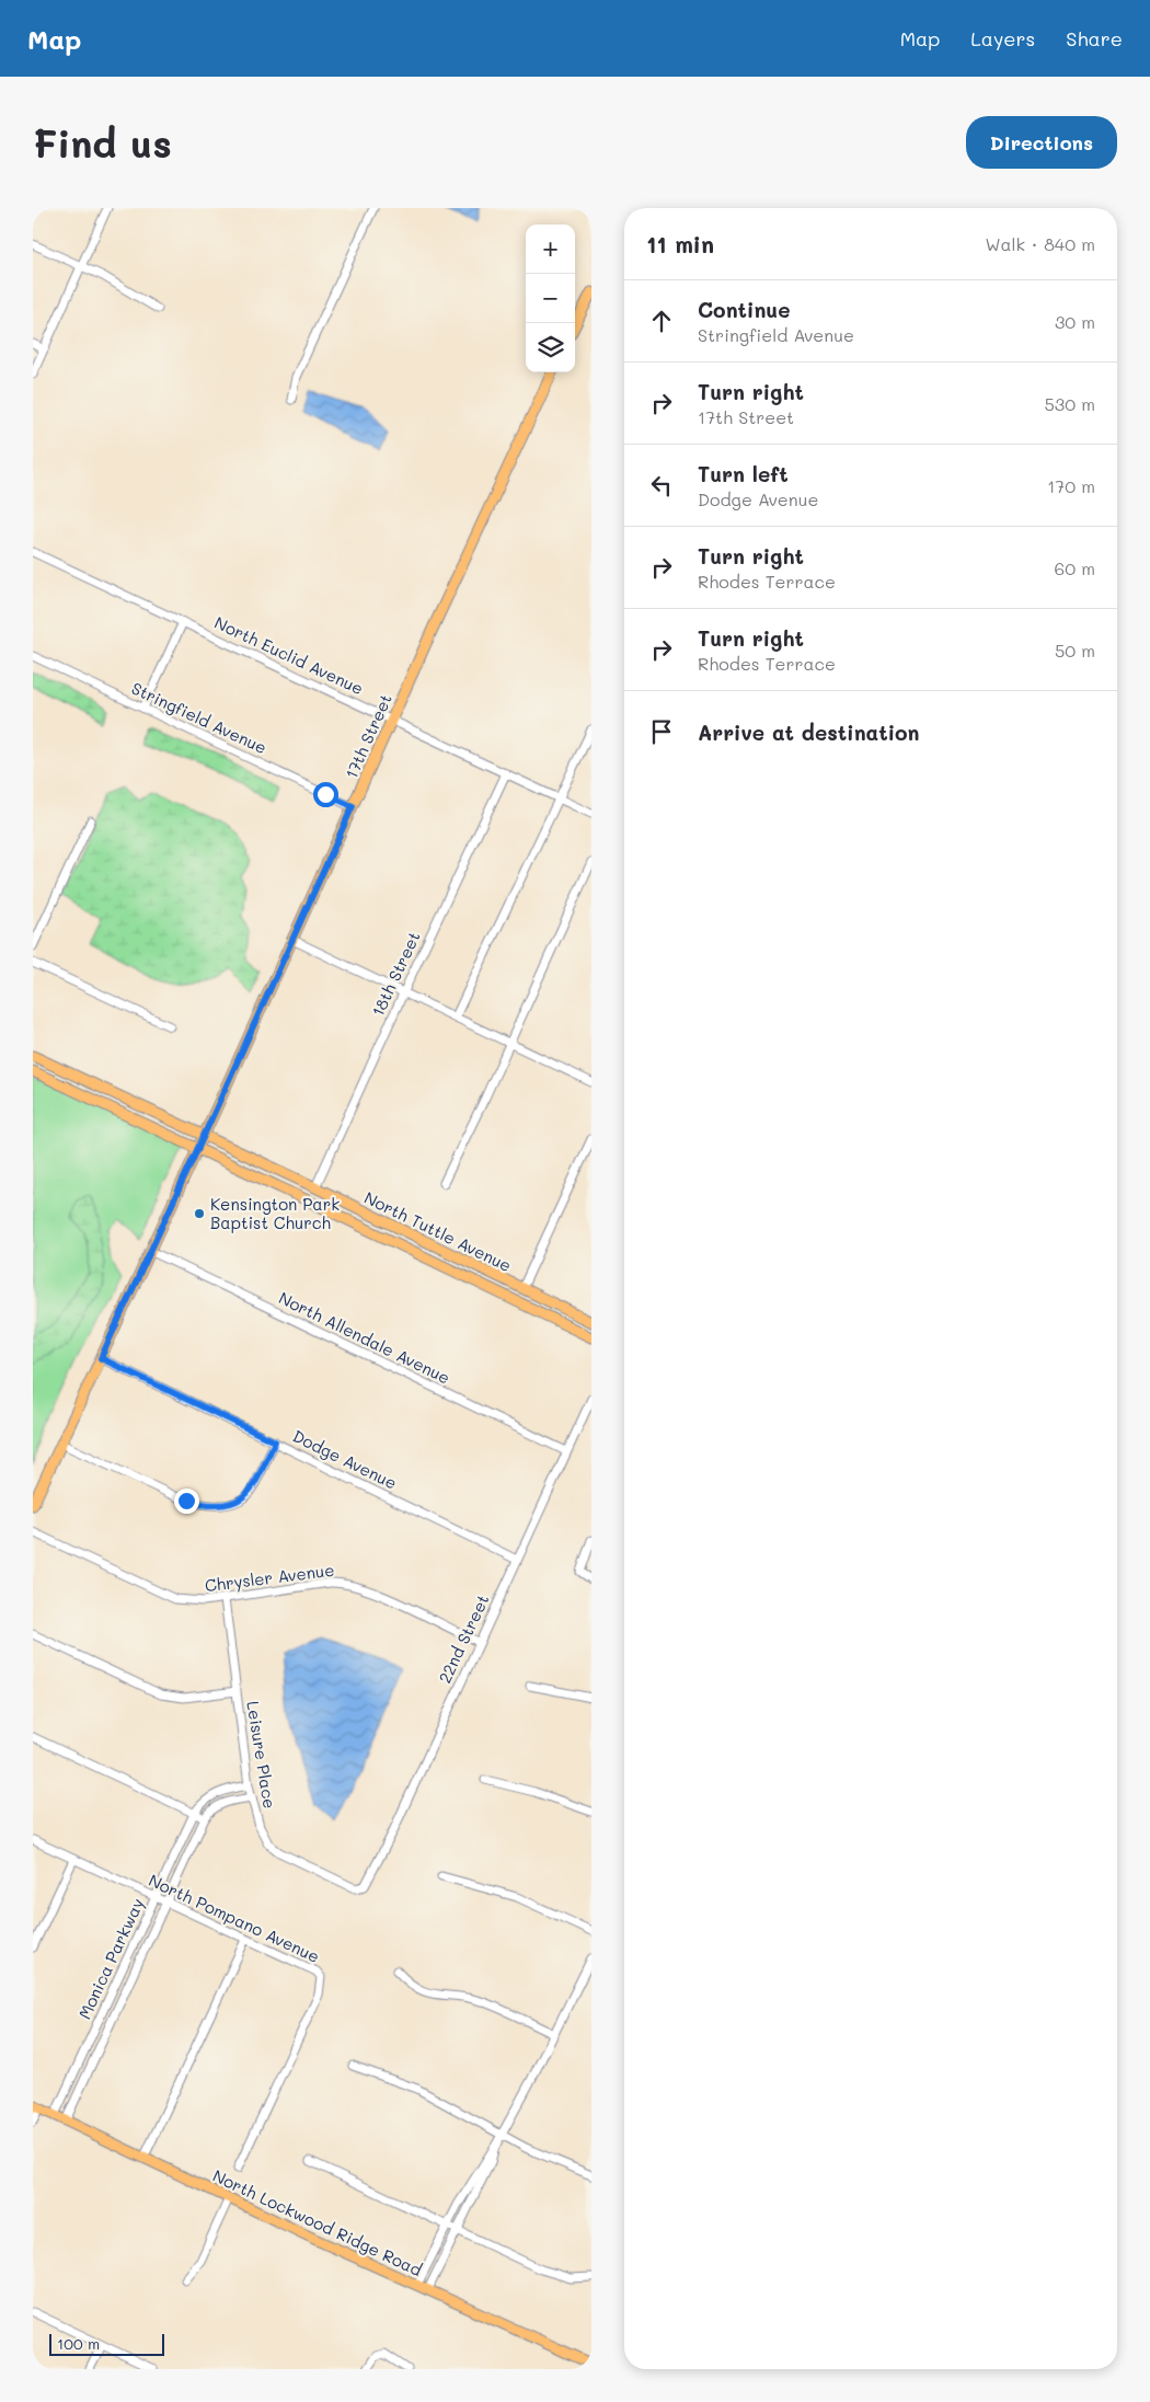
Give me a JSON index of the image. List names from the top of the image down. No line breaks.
{"streets":{"main road":["17th Street","North Tuttle Avenue","North Lockwood Ridge Road"],"street":["North Euclid Avenue","Stringfield Avenue","18th Street","North Allendale Avenue","Dodge Avenue","Chrysler Avenue","22nd Street","Leisure Place","North Pompano Avenue","Monica Parkway"]},"crossings":[["North Euclid Avenue","17th Street"],["North Euclid Avenue","18th Street"],["Stringfield Avenue","17th Street"],["17th Street","North Tuttle Avenue"],["17th Street","North Allendale Avenue"],["17th Street","Dodge Avenue"],["18th Street","North Tuttle Avenue"],["North Allendale Avenue","22nd Street"],["Dodge Avenue","22nd Street"],["Chrysler Avenue","22nd Street"],["Chrysler Avenue","Leisure Place"],["22nd Street","Leisure Place"],["Leisure Place","Monica Parkway"],["North Pompano Avenue","Monica Parkway"],["Monica Parkway","North Lockwood Ridge Road"]],"places":["Kensington Park Baptist Church"],"scale_bar":"100 m","page":{"header":"Map","nav":["Map","Layers","Share"],"buttons":"Directions","title":"Find us","heading":["11 min","Walk · 840 m"],"map_buttons":["+","−"],"list":[["Continue","Stringfield Avenue","30 m"],["Turn right","17th Street","530 m"],["Turn left","Dodge Avenue","170 m"],["Turn right","Rhodes Terrace","60 m"],["Turn right","Rhodes Terrace","50 m"],"Arrive at destination"],"scale":"100 m"}}
